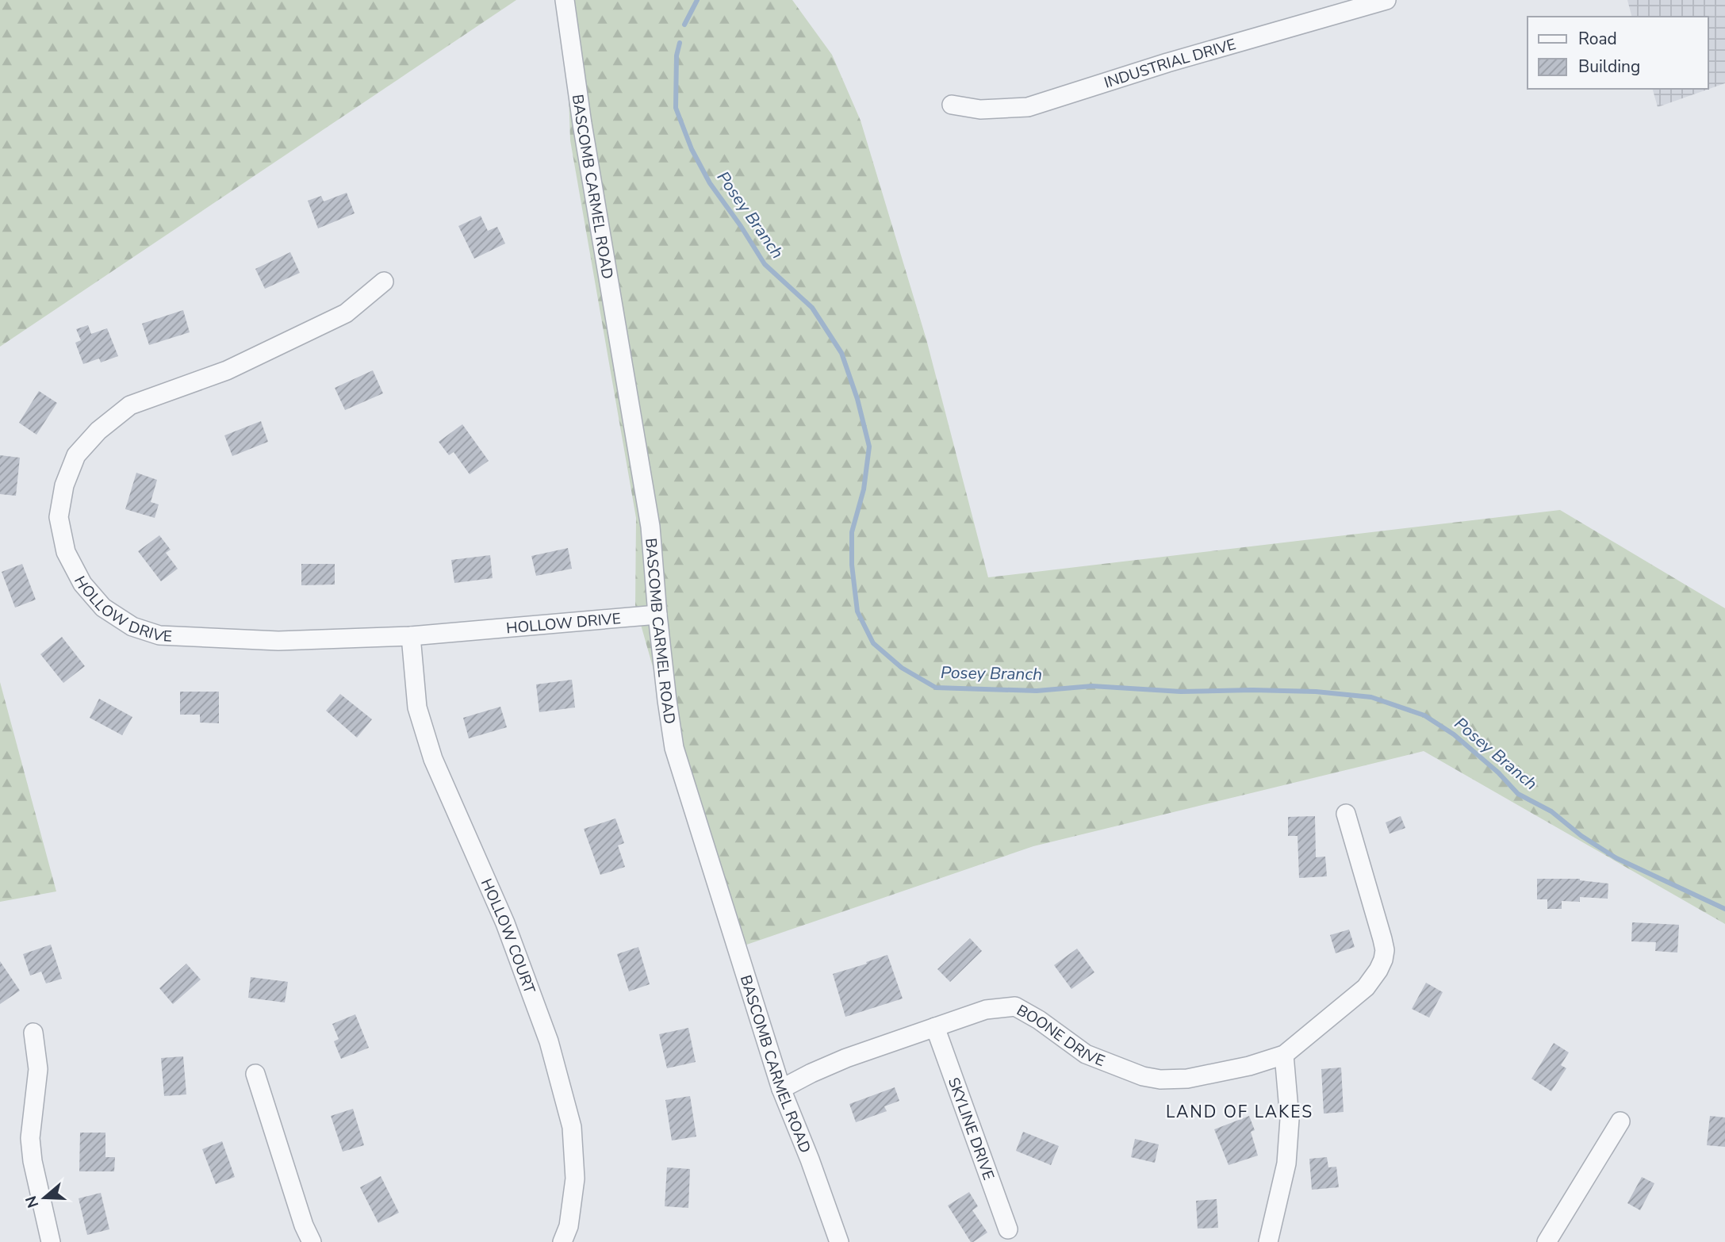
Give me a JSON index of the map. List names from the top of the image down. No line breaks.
{"streets":{"street":["INDUSTRIAL DRIVE","BASCOMB CARMEL ROAD","HOLLOW DRIVE","HOLLOW COURT","BOONE DRIVE","SKYLINE DRIVE"]},"crossings":[["BASCOMB CARMEL ROAD","HOLLOW DRIVE"],["BASCOMB CARMEL ROAD","BOONE DRIVE"],["HOLLOW DRIVE","HOLLOW COURT"],["BOONE DRIVE","SKYLINE DRIVE"]],"districts":["LAND OF LAKES"],"water":["Posey Branch"],"legend":["Road","Building"],"north":"left"}
